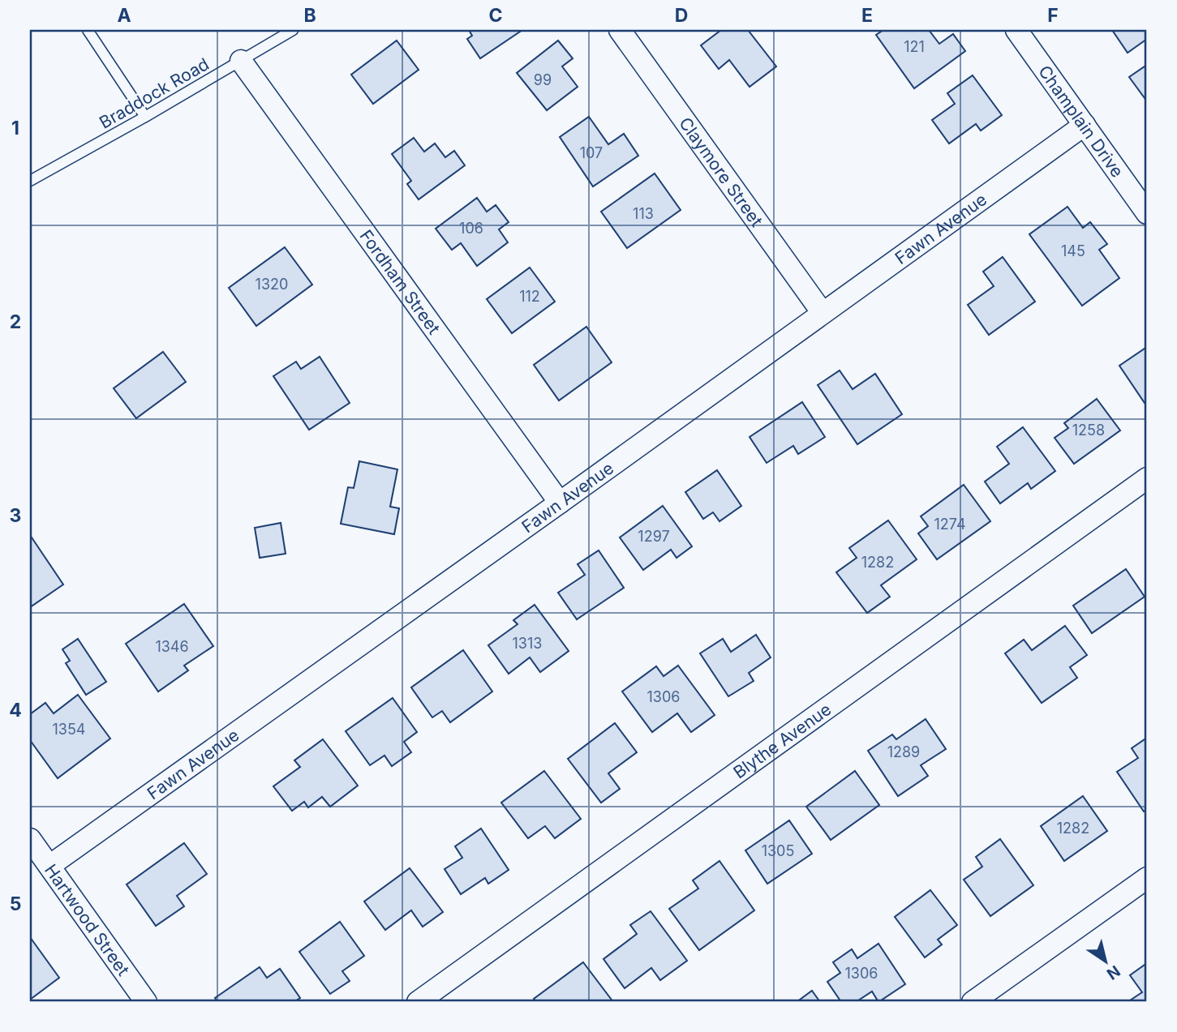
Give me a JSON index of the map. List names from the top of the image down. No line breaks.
{"streets":{"street":["Champlain Drive","Claymore Street","Fawn Avenue","Fordham Street","Blythe Avenue","Hartwood Street"],"lane":["Braddock Road"]},"crossings":[["Braddock Road","Fordham Street"],["Champlain Drive","Fawn Avenue"],["Claymore Street","Fawn Avenue"],["Fawn Avenue","Fordham Street"],["Fawn Avenue","Hartwood Street"]],"house_numbers":["121","99","107","113","106","145","1320","112","1258","1274","1297","1282","1313","1346","1306","1354","1289","1282","1305","1306"],"north":"bottom right","grid":{"columns":["A","B","C","D","E","F"],"rows":["1","2","3","4","5"]}}
